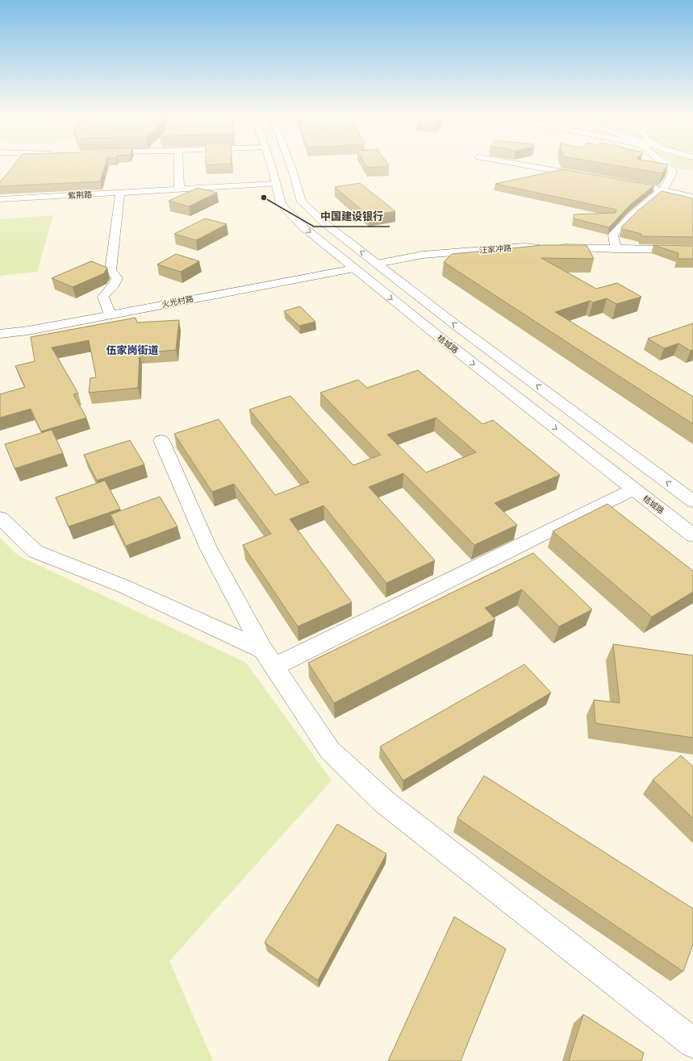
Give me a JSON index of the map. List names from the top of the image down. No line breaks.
{"streets":{"main road":["紫荆路","汪家冲路","火光村路","桔城路"]},"crossings":[["紫荆路","桔城路"],["火光村路","桔城路"]],"districts":["伍家岗街道"],"places":["中国建设银行"]}
